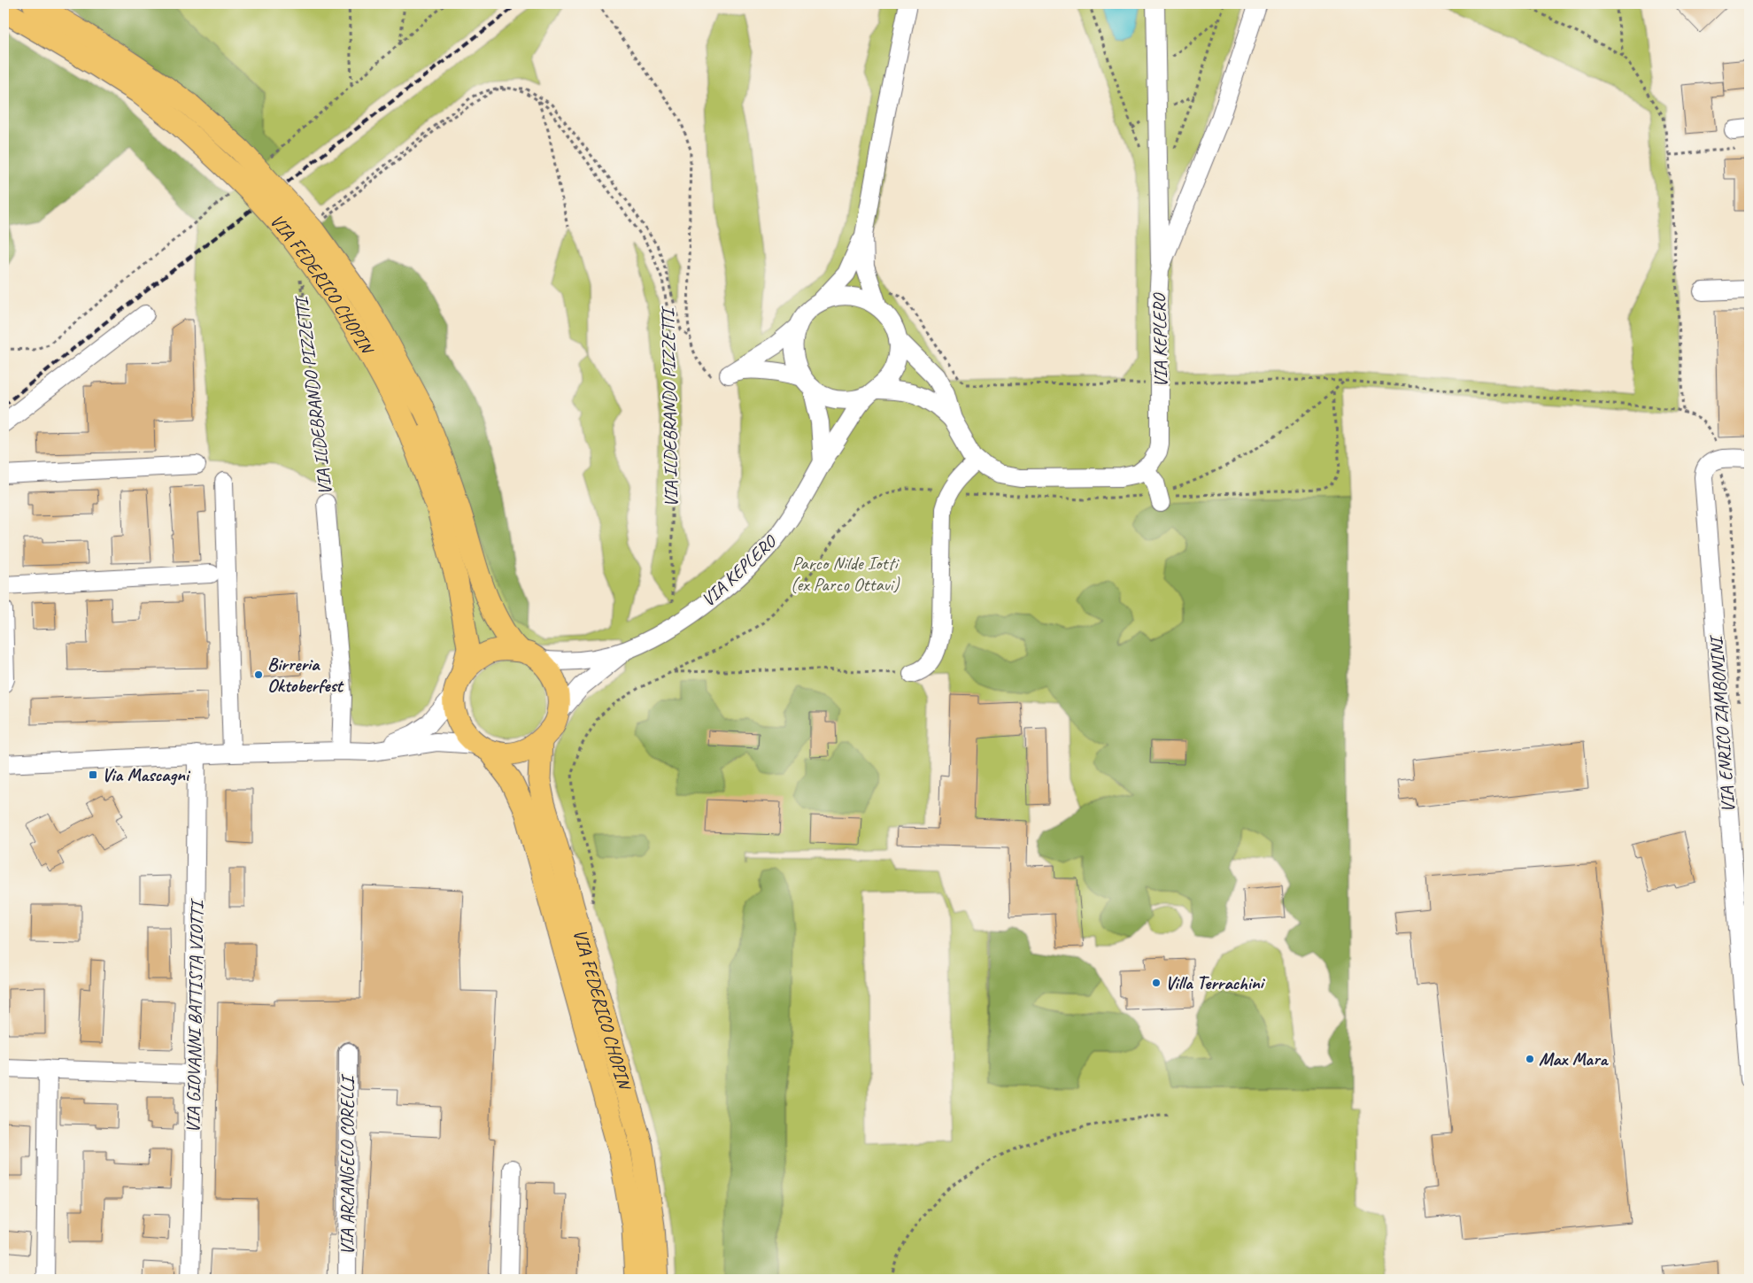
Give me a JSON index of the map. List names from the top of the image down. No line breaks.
{"streets":{"main road":["VIA FEDERICO CHOPIN"],"street":["VIA KEPLERO","VIA ILDEBRANDO PIZZETTI","VIA ENRICO ZAMBONINI","VIA GIOVANNI BATTISTA VIOTTI","VIA ARCANGELO CORELLI"]},"parks":["Parco Nilde Iotti (ex Parco Ottavi)"],"places":{"other":["Birreria Oktoberfest","Villa Terrachini","Max Mara"],"transit":["Via Mascagni"]}}
